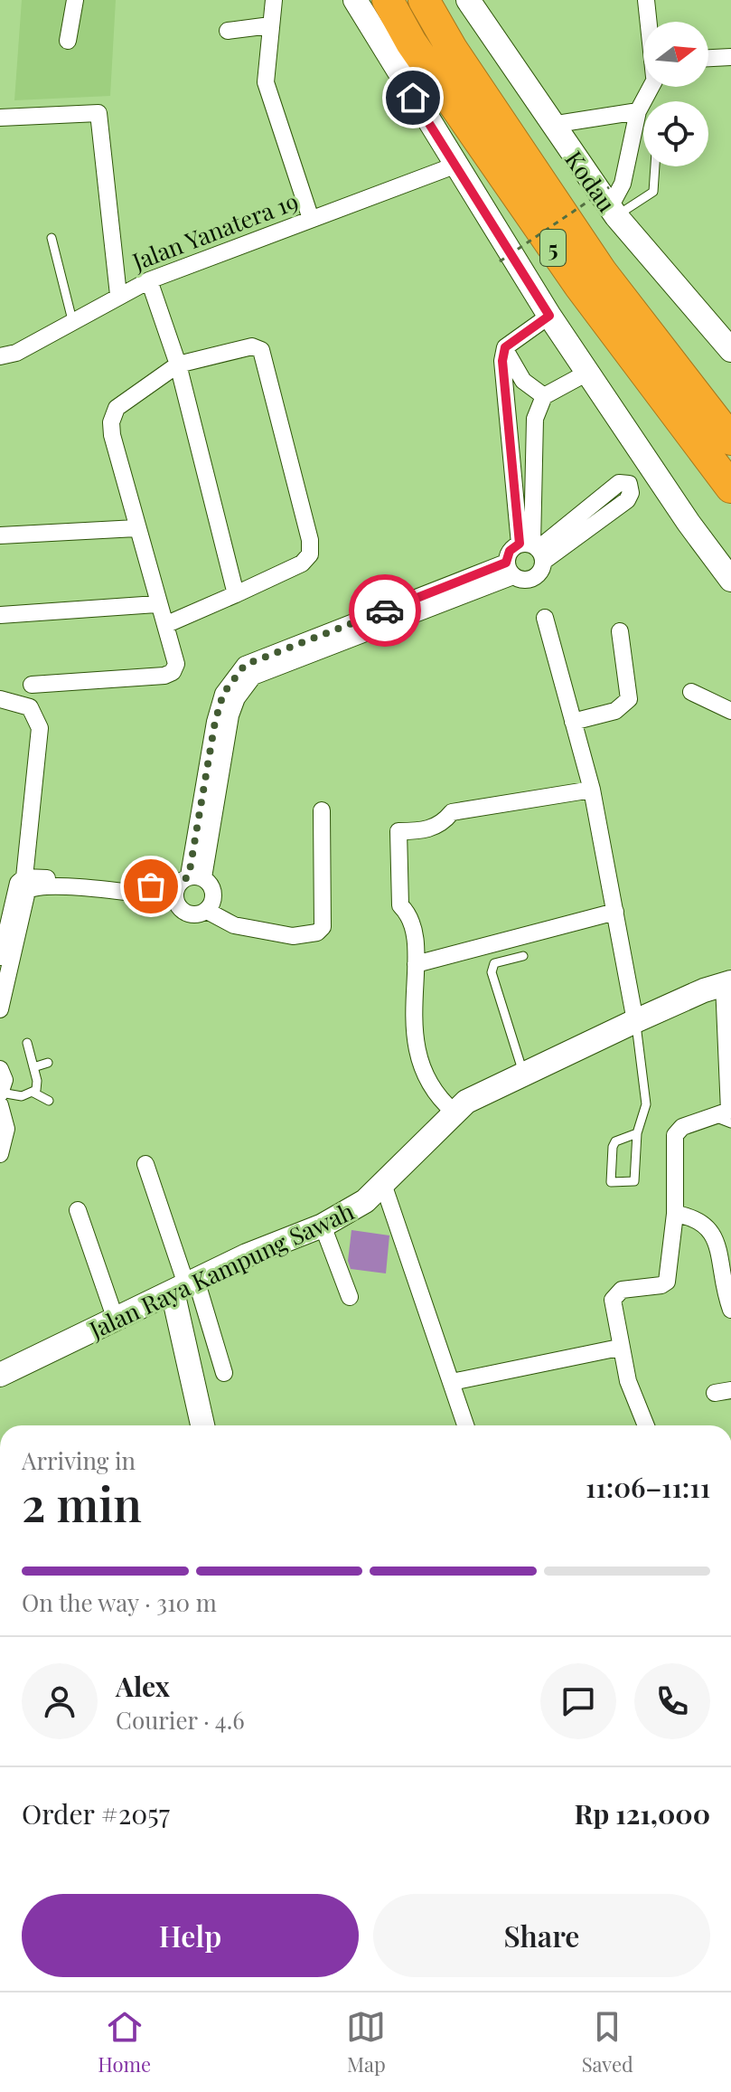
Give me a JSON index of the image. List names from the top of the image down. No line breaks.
{"streets":{"highway":["5"],"street":["Kodau","Jalan Yanatera 19","Jalan Raya Kampung Sawah"]},"north":"right","page":{"heading":["2 min","Arriving in","11:06–11:11"],"panel":["Alex","Courier · 4.6","Order #2057","Rp 121,000"],"bar":"On the way · 310 m","buttons":["Help","Share"],"tabs":["Home","Map","Saved"]}}
